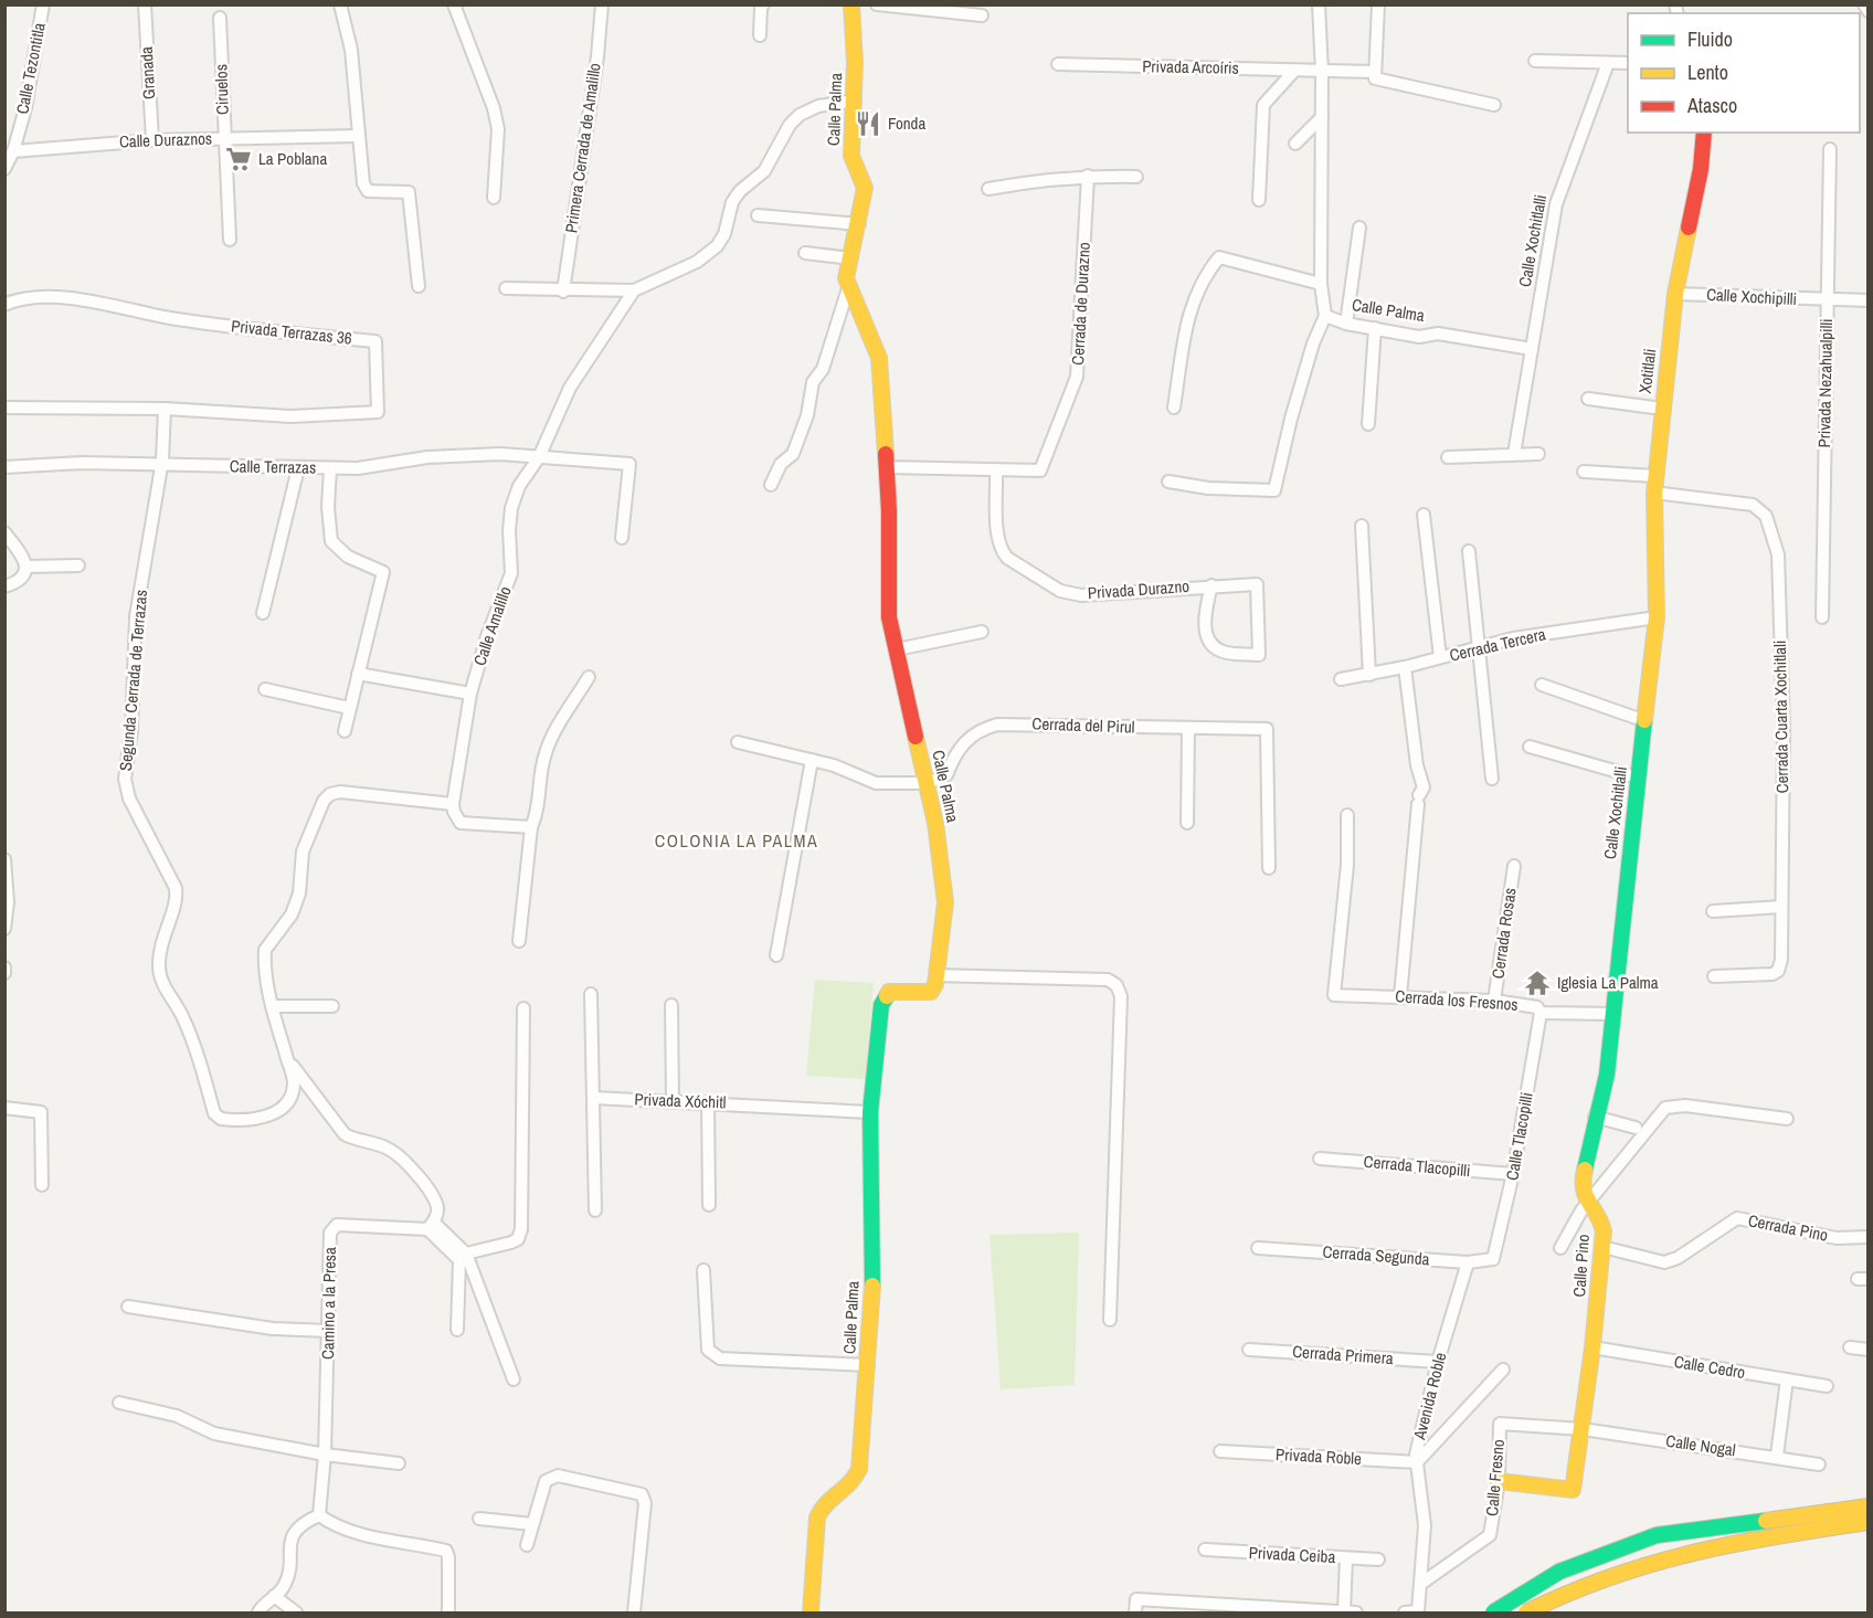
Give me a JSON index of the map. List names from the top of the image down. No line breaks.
{"streets":{"main road":["Calle Palma","Calle Xochitlalli","Xotitlali","Calle Pino"],"street":["Privada Arcoíris","Calle Tezontitla","Granada","Ciruelos","Calle Duraznos","Primera Cerrada de Amalillo","Calle Xochipilli","Cerrada de Durazno","Privada Terrazas 36","Privada Nezahualpilli","Calle Terrazas","Privada Durazno","Calle Amalillo","Cerrada Tercera","Segunda Cerrada de Terrazas","Cerrada Cuarta Xochitlali","Cerrada del Pirul","Cerrada Rosas","Cerrada los Fresnos","Privada Xóchitl","Calle Tlacopilli","Cerrada Tlacopilli","Cerrada Pino","Cerrada Segunda","Camino a la Presa","Cerrada Primera","Calle Cedro","Avenida Roble","Calle Nogal","Privada Roble","Calle Fresno","Privada Ceiba"]},"crossings":[["Calle Tezontitla","Calle Duraznos"],["Granada","Calle Duraznos"],["Ciruelos","Calle Duraznos"],["Calle Palma","Calle Xochitlalli"],["Calle Palma","Cerrada de Durazno"],["Calle Palma","Cerrada del Pirul"],["Calle Palma","Privada Xóchitl"],["Calle Xochitlalli","Xotitlali"],["Calle Xochitlalli","Cerrada Tercera"],["Calle Xochitlalli","Cerrada los Fresnos"],["Calle Xochitlalli","Calle Pino"],["Calle Xochipilli","Xotitlali"],["Calle Xochipilli","Privada Nezahualpilli"],["Cerrada de Durazno","Privada Durazno"],["Xotitlali","Cerrada Tercera"],["Xotitlali","Cerrada Cuarta Xochitlali"],["Calle Terrazas","Calle Amalillo"],["Calle Terrazas","Segunda Cerrada de Terrazas"],["Cerrada Rosas","Cerrada los Fresnos"],["Cerrada los Fresnos","Calle Tlacopilli"],["Cerrada los Fresnos","Calle Pino"],["Calle Tlacopilli","Cerrada Tlacopilli"],["Calle Tlacopilli","Cerrada Segunda"],["Cerrada Pino","Calle Pino"],["Cerrada Segunda","Avenida Roble"],["Calle Pino","Calle Cedro"],["Calle Pino","Calle Nogal"],["Calle Pino","Calle Fresno"],["Cerrada Primera","Avenida Roble"],["Avenida Roble","Privada Roble"],["Avenida Roble","Calle Fresno"],["Calle Nogal","Calle Fresno"]],"districts":["COLONIA LA PALMA"],"places":{"restaurant":["Fonda"],"supermarket":["La Poblana"],"temple":["Iglesia La Palma"]},"legend":["Fluido","Lento","Atasco"]}
